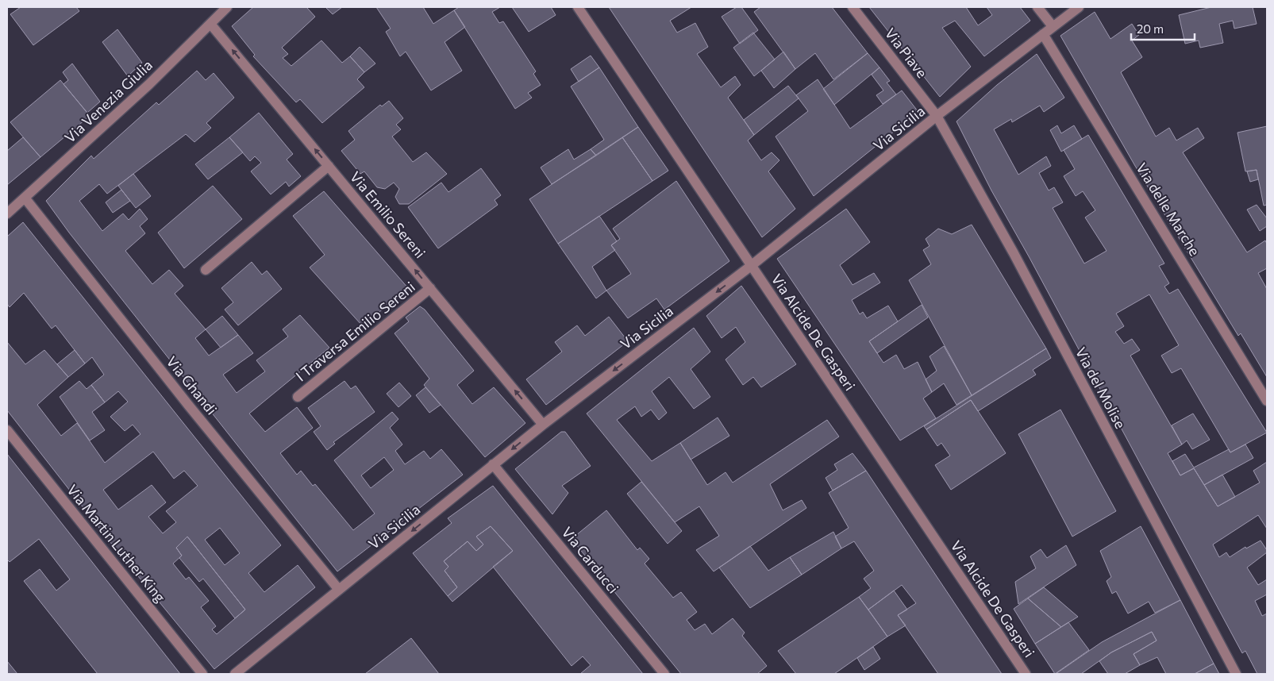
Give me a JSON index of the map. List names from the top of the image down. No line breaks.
{"streets":{"street":["Via Piave","Via Venezia Giulia","Via Sicilia","Via delle Marche","Via Emilio Sereni","I Traversa Emilio Sereni","Via Alcide De Gasperi","Via Ghandi","Via del Molise","Via Martin Luther King","Via Carducci"]},"crossings":[["Via Piave","Via Sicilia"],["Via Piave","Via del Molise"],["Via Venezia Giulia","Via Emilio Sereni"],["Via Venezia Giulia","Via Ghandi"],["Via Sicilia","Via delle Marche"],["Via Sicilia","Via Emilio Sereni"],["Via Sicilia","Via Alcide De Gasperi"],["Via Sicilia","Via Ghandi"],["Via Sicilia","Via del Molise"],["Via Sicilia","Via Carducci"],["Via Emilio Sereni","I Traversa Emilio Sereni"]],"one_way":["Via Sicilia","Via Emilio Sereni"],"scale_bar":"20 m"}
